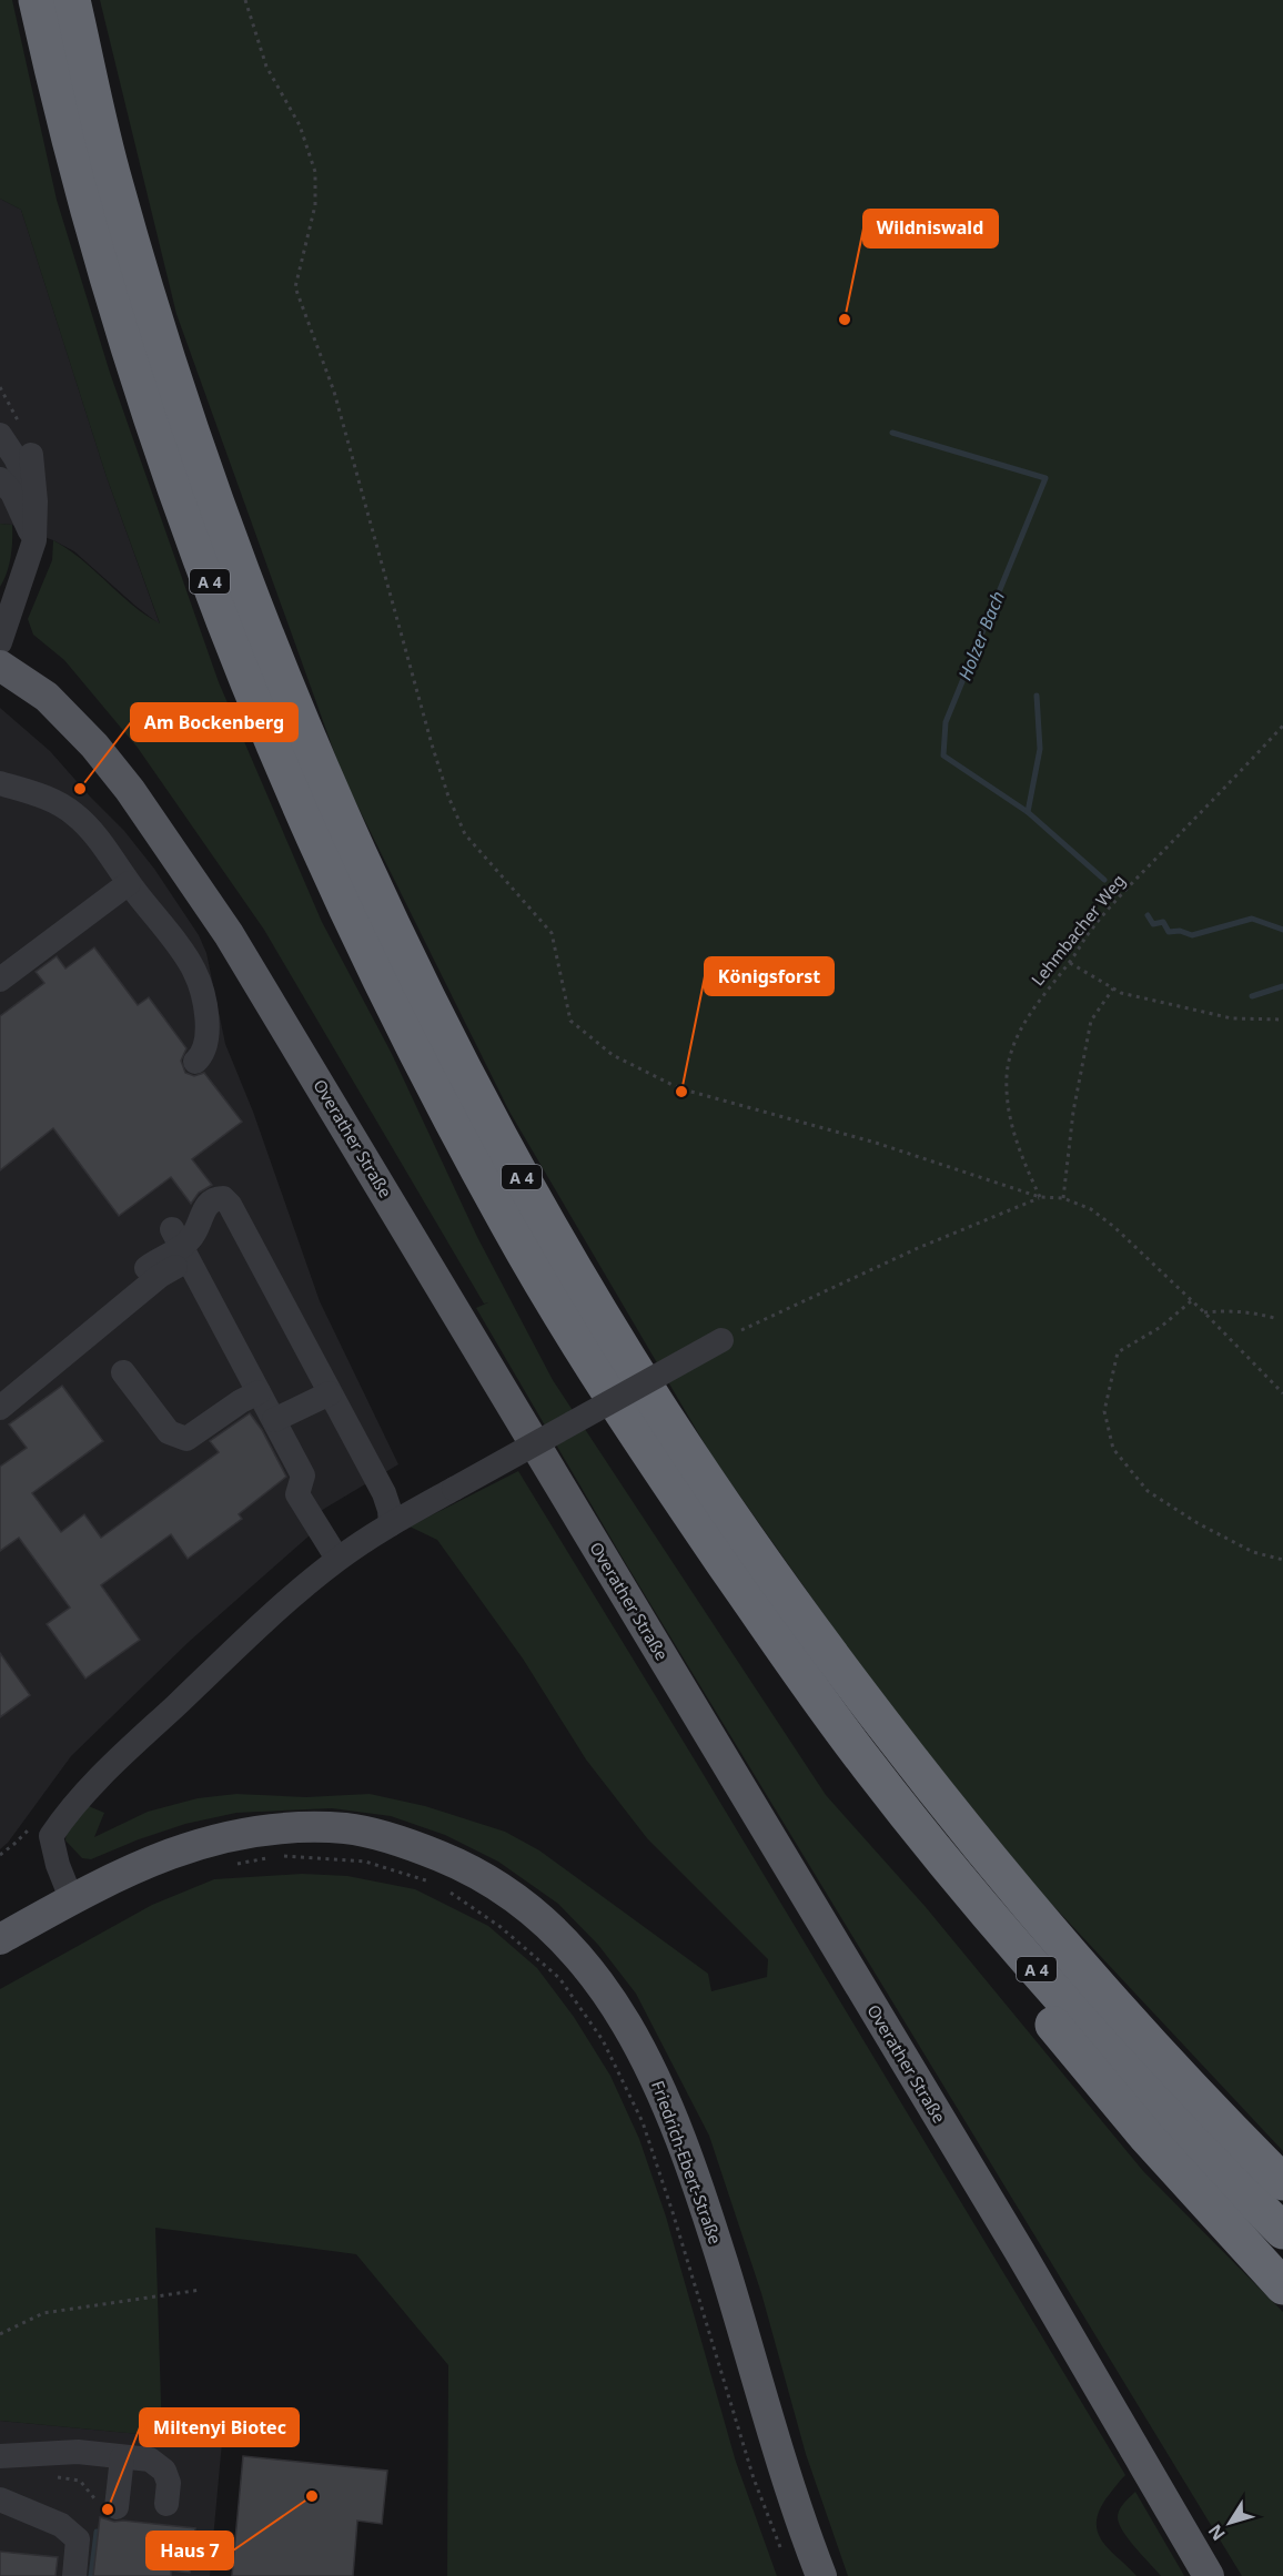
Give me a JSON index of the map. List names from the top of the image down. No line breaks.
{"streets":{"highway":["A 4"],"main road":["Overather Straße","Friedrich-Ebert-Straße"],"path":["Lehmbacher Weg"]},"water":["Holzer Bach"],"places":["Wildniswald","Am Bockenberg","Königsforst","Haus 7","Miltenyi Biotec"],"north":"bottom left"}
